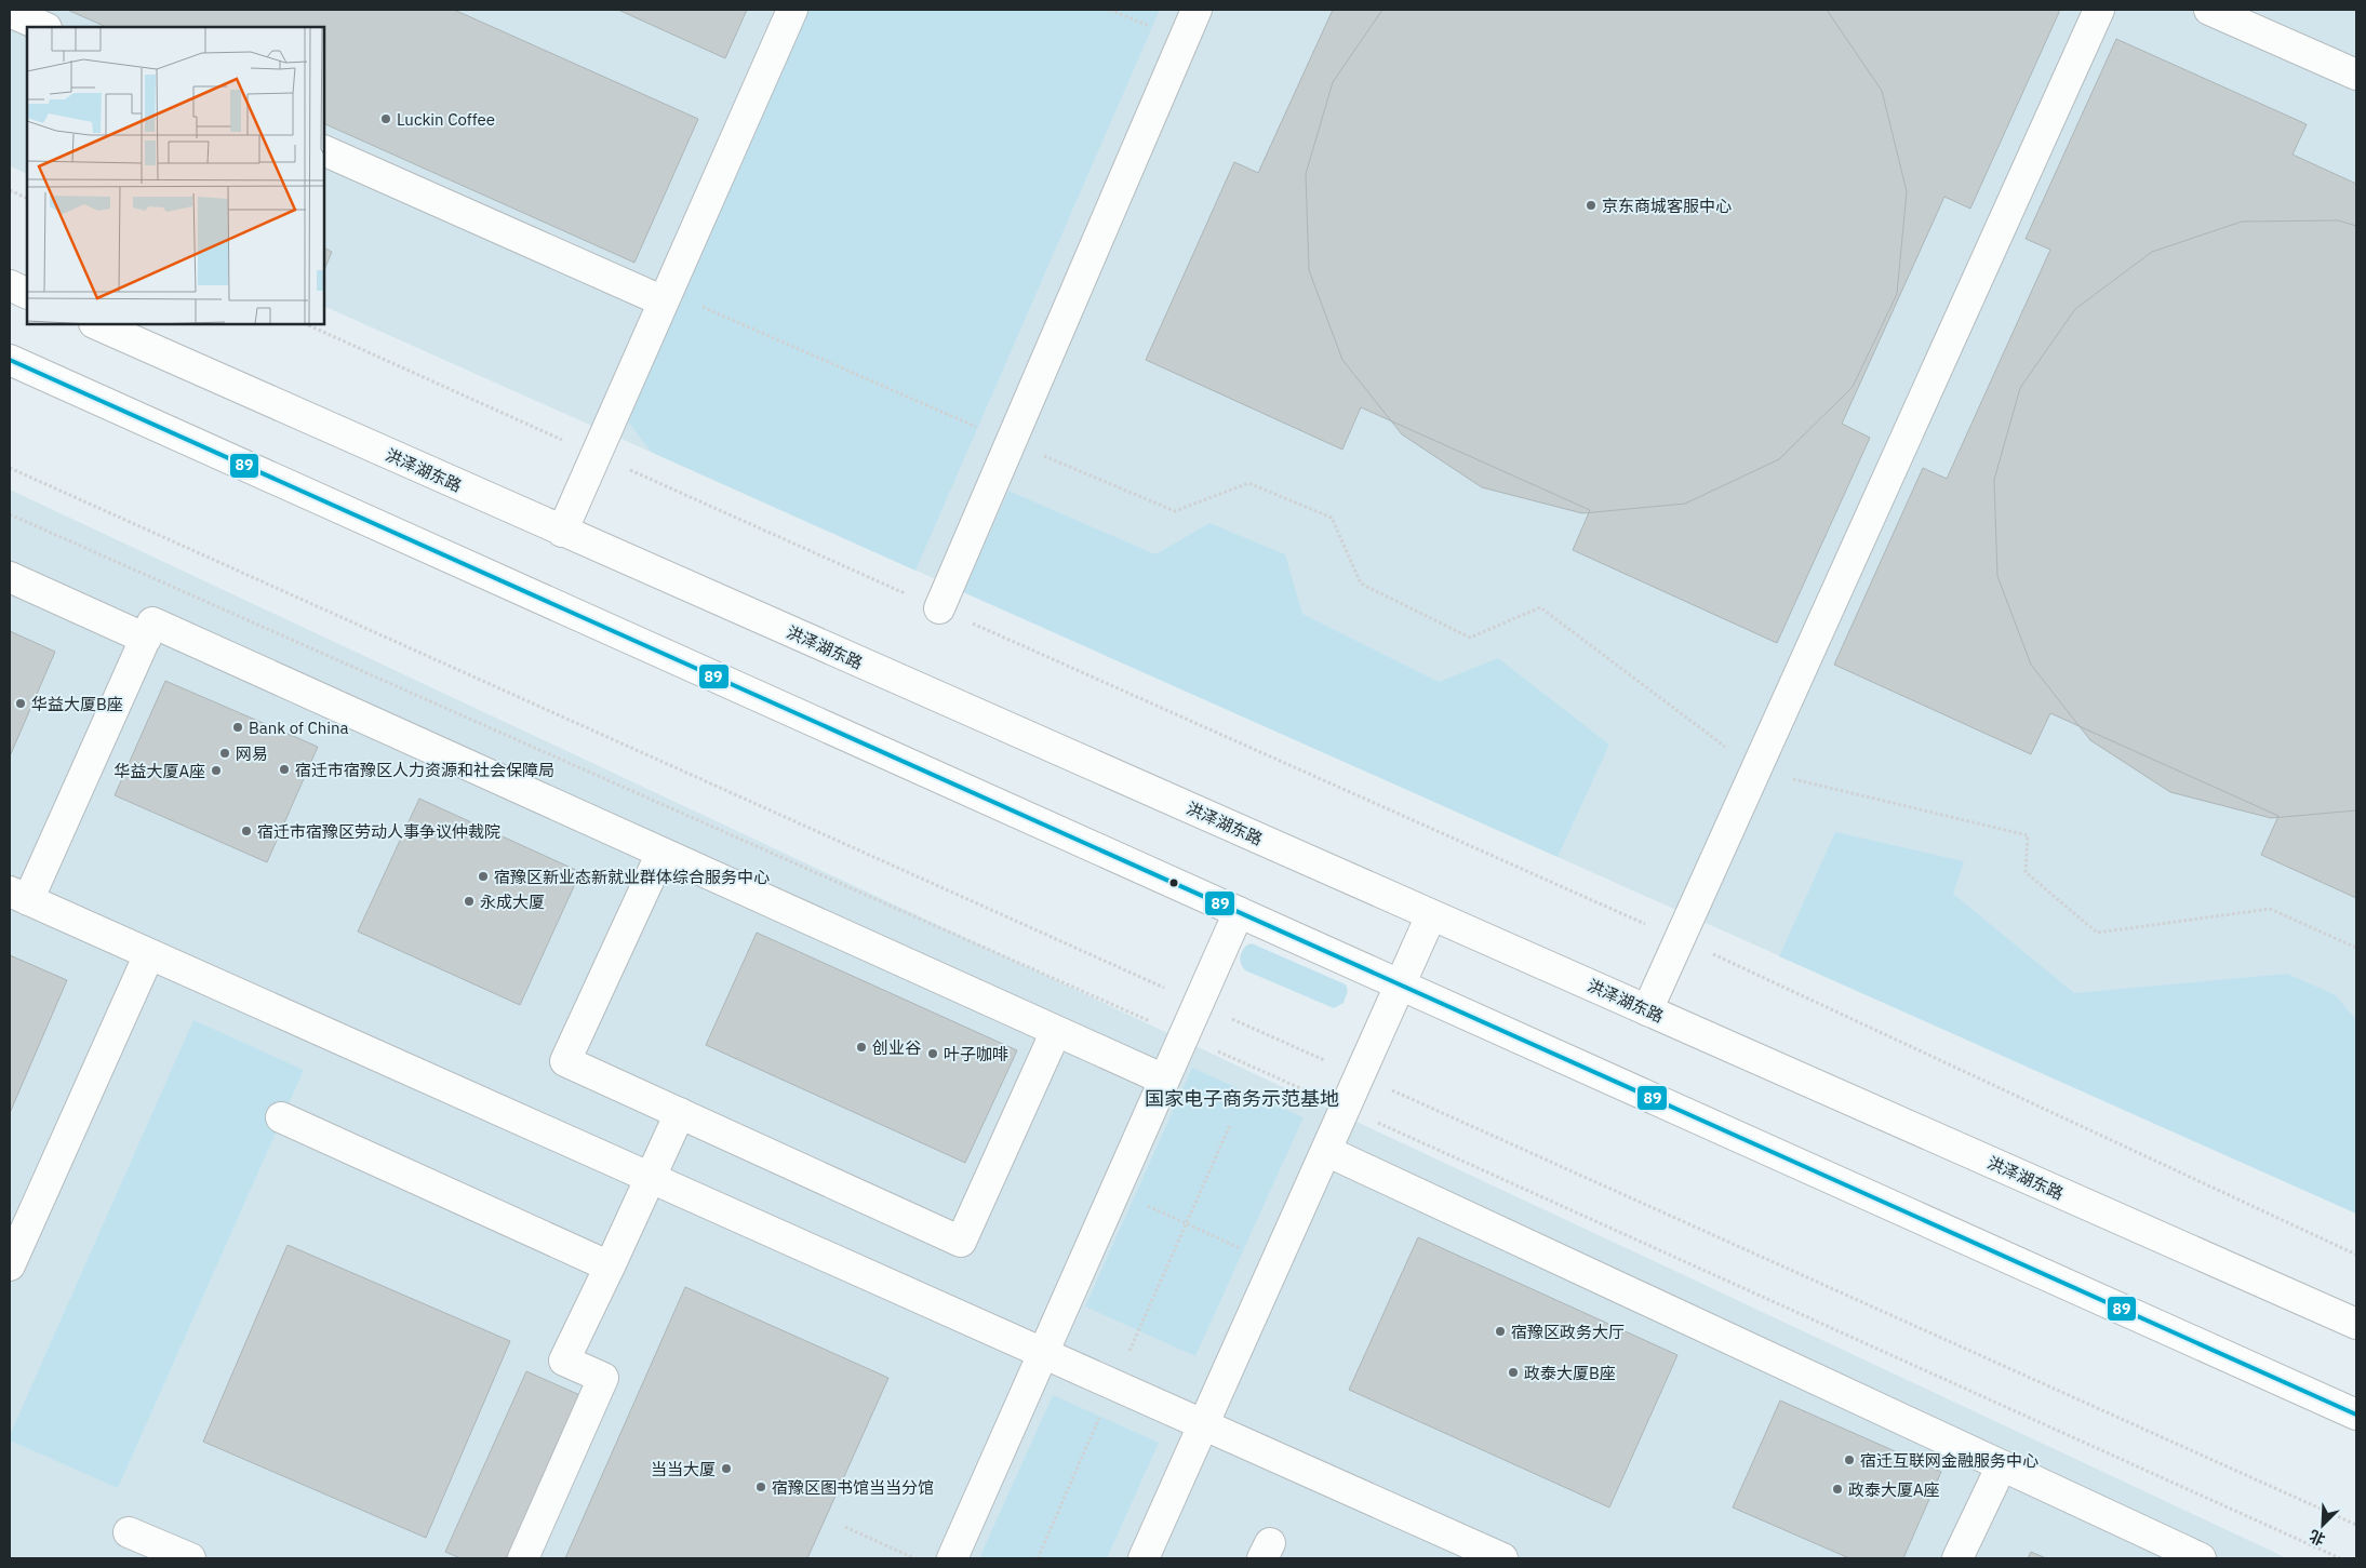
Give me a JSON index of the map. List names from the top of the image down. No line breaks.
{"streets":{"main road":["洪泽湖东路"]},"districts":["国家电子商务示范基地"],"places":["Luckin Coffee","京东商城客服中心","华益大厦B座","Bank of China","网易","宿迁市宿豫区人力资源和社会保障局","华益大厦A座","宿迁市宿豫区劳动人事争议仲裁院","宿豫区新业态新就业群体综合服务中心","永成大厦","创业谷","叶子咖啡","宿豫区政务大厅","政泰大厦B座","宿迁互联网金融服务中心","当当大厦","宿豫区图书馆当当分馆","政泰大厦A座"],"lines":["transit line 89"],"north":"bottom left"}
